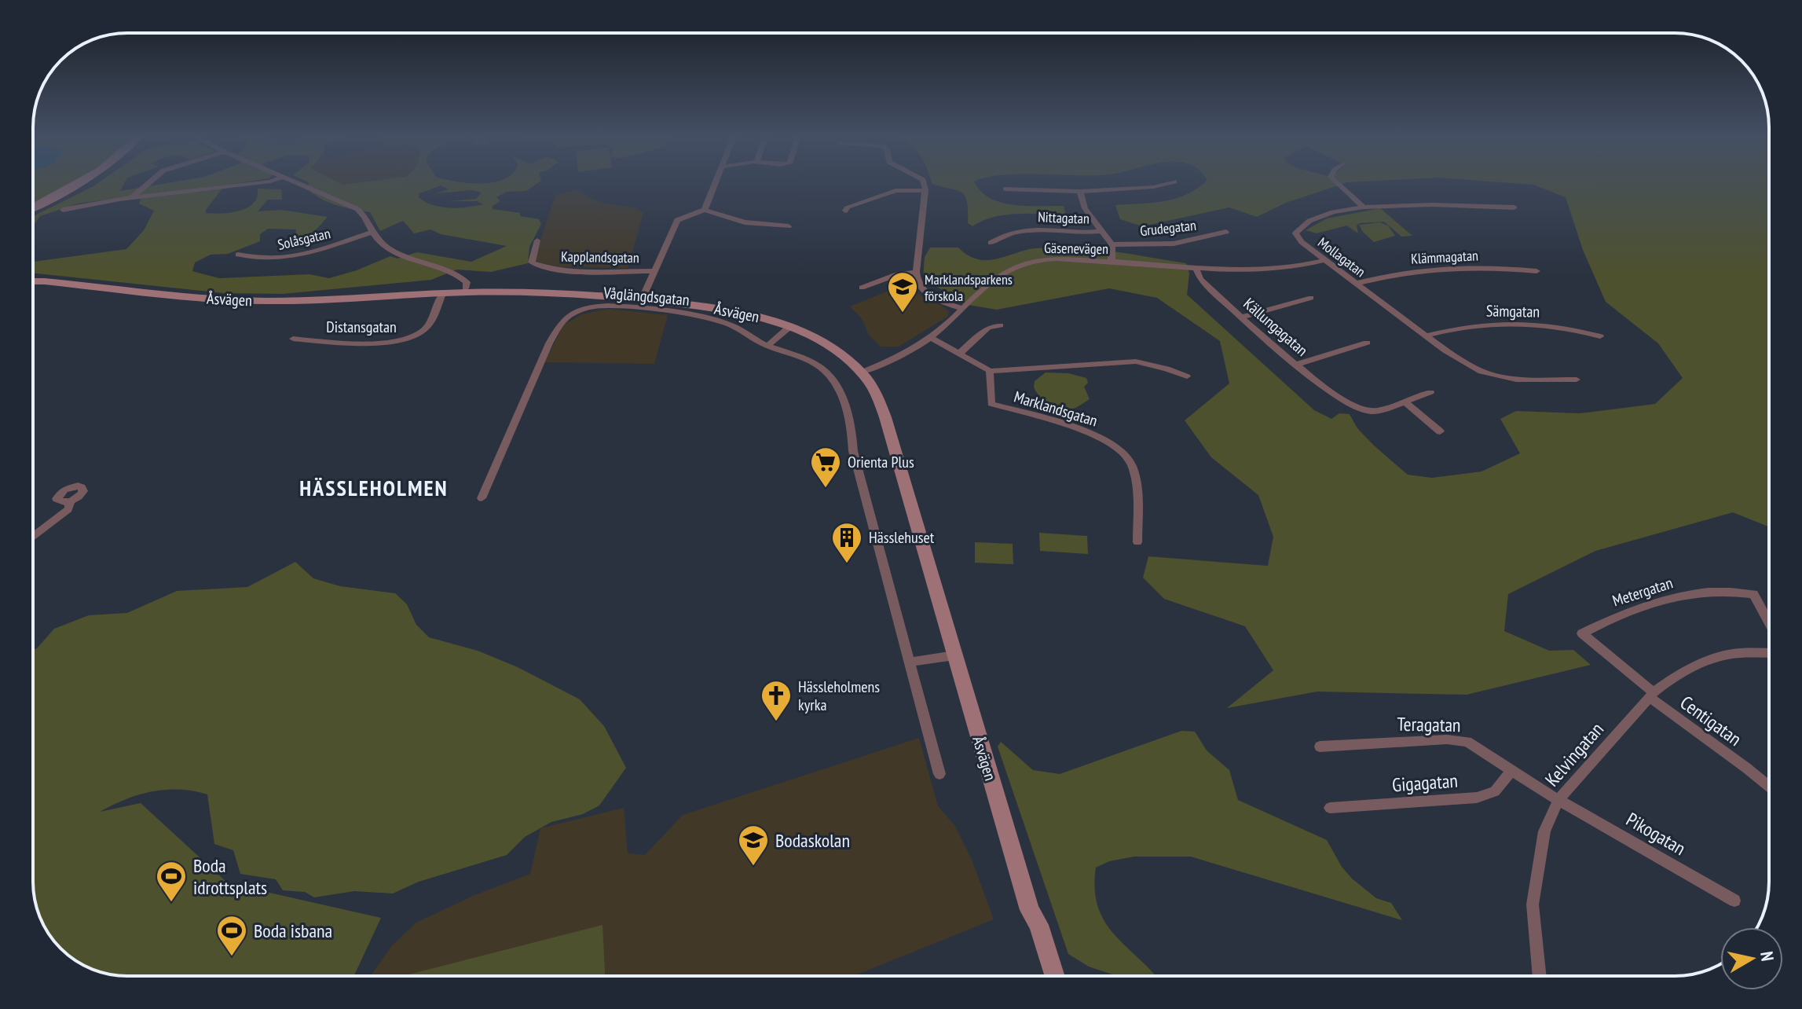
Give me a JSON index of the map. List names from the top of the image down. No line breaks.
{"streets":{"street":["Nittagatan","Grudegatan","Solåsgatan","Gäsenevägen","Kapplandsgatan","Mollagatan","Klämmagatan","Våglängdsgatan","Åsvägen","Sämgatan","Distansgatan","Källungagatan","Marklandsgatan","Metergatan","Centigatan","Teragatan","Kelvingatan","Gigagatan","Pikogatan"]},"crossings":[["Gäsenevägen","Mollagatan"],["Gäsenevägen","Åsvägen"],["Gäsenevägen","Källungagatan"],["Kapplandsgatan","Åsvägen"],["Mollagatan","Klämmagatan"],["Mollagatan","Sämgatan"],["Åsvägen","Distansgatan"],["Metergatan","Centigatan"],["Metergatan","Kelvingatan"],["Centigatan","Kelvingatan"],["Teragatan","Kelvingatan"],["Teragatan","Gigagatan"],["Teragatan","Pikogatan"],["Kelvingatan","Pikogatan"]],"districts":["HÄSSLEHOLMEN"],"places":{"school or university":["Marklandsparkens förskola","Bodaskolan"],"supermarket":["Orienta Plus"],"building":["Hässlehuset"],"church":["Hässleholmens kyrka"],"sports":["Boda idrottsplats","Boda isbana"]},"north":"right"}
